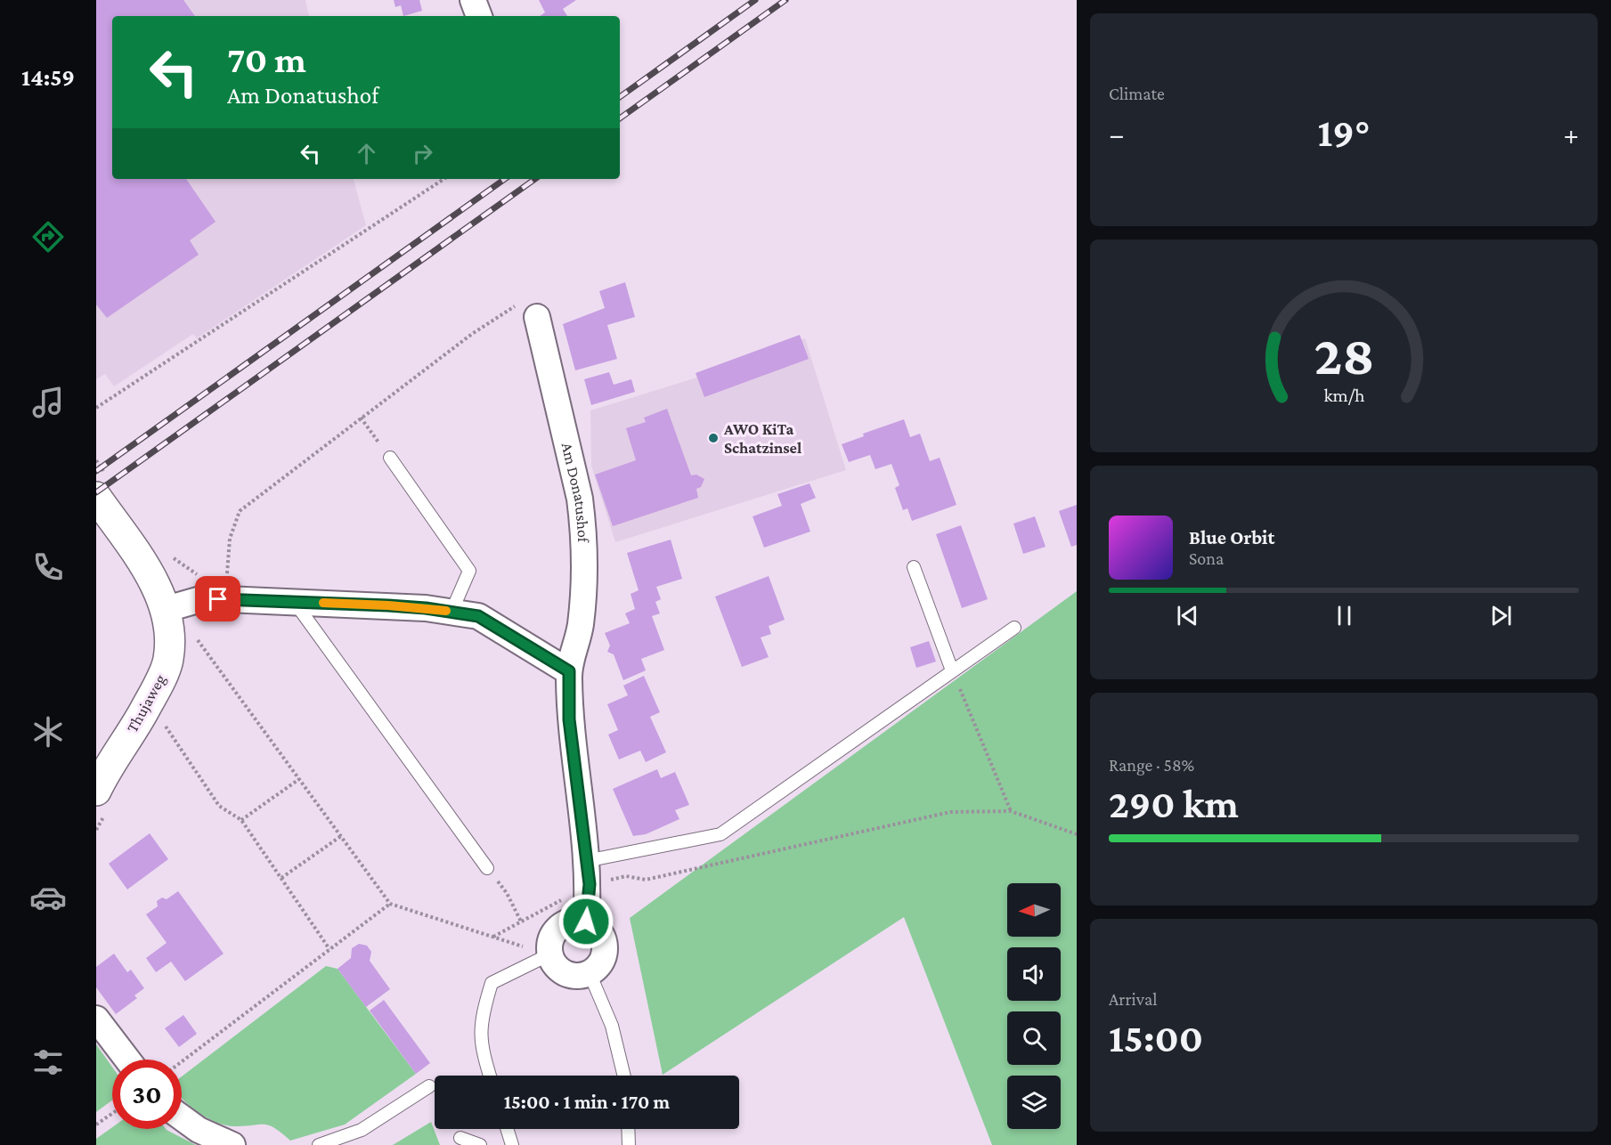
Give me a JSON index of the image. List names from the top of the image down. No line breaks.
{"streets":{"street":["Am Donatushof","Thujaweg"]},"places":["AWO KiTa Schatzinsel"],"north":"left","page":{"tabs":"14:59","tile":["Climate",["Range · 58%","290 km"],["Arrival","15:00"]],"turn":["70 m","Am Donatushof"],"heat":["−","19°","+"],"song":["Blue Orbit","Sona"],"limit":"30","trip":"15:00 · 1 min · 170 m","gauge":["28","km/h"]}}
